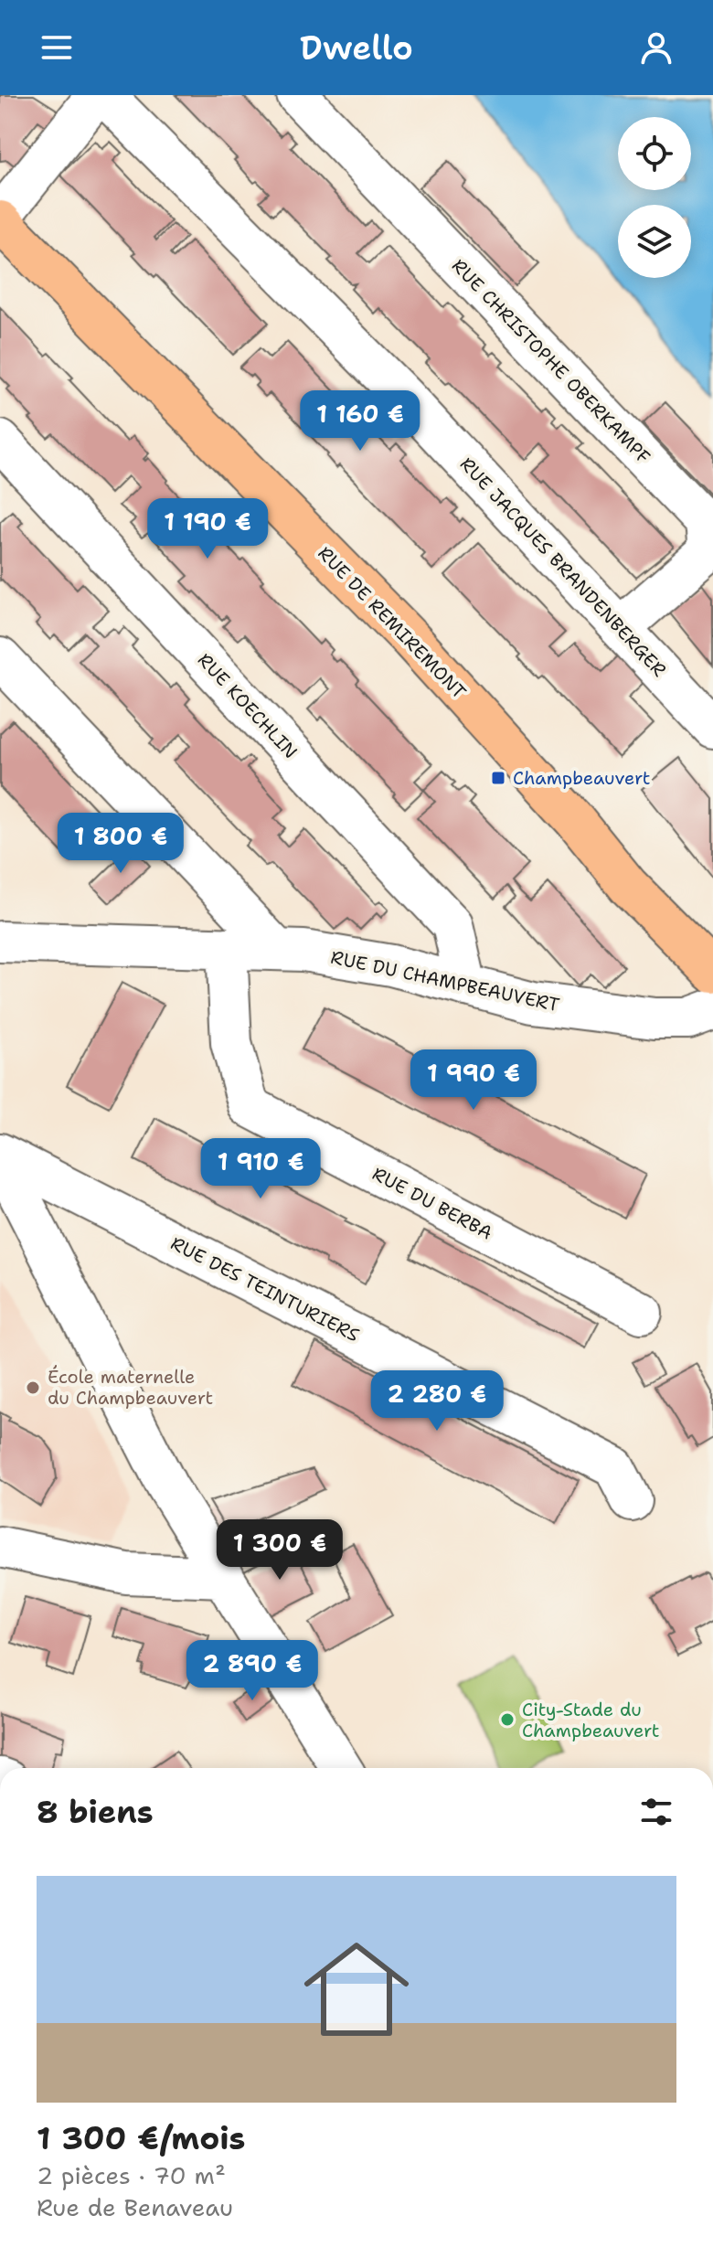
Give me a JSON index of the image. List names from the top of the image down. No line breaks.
{"streets":{"main road":["RUE DE REMIREMONT"],"street":["RUE CHRISTOPHE OBERKAMPF","RUE JACQUES BRANDENBERGER","RUE KOECHLIN","RUE DU CHAMPBEAUVERT","RUE DU BERBA","RUE DES TEINTURIERS"]},"crossings":[["RUE CHRISTOPHE OBERKAMPF","RUE JACQUES BRANDENBERGER"],["RUE KOECHLIN","RUE DU CHAMPBEAUVERT"],["RUE DU CHAMPBEAUVERT","RUE DU BERBA"]],"places":{"transit":["Champbeauvert"],"other":["École maternelle du Champbeauvert","City-Stade du Champbeauvert"]},"page":{"header":"Dwello","price":["1 160 €","1 190 €","1 800 €","1 990 €","1 910 €","2 280 €","1 300 €","2 890 €"],"heading":"8 biens","list":[{"name":"1 300 €/mois","note":"2 pièces · 70 m² · Rue de Benaveau"}]}}
